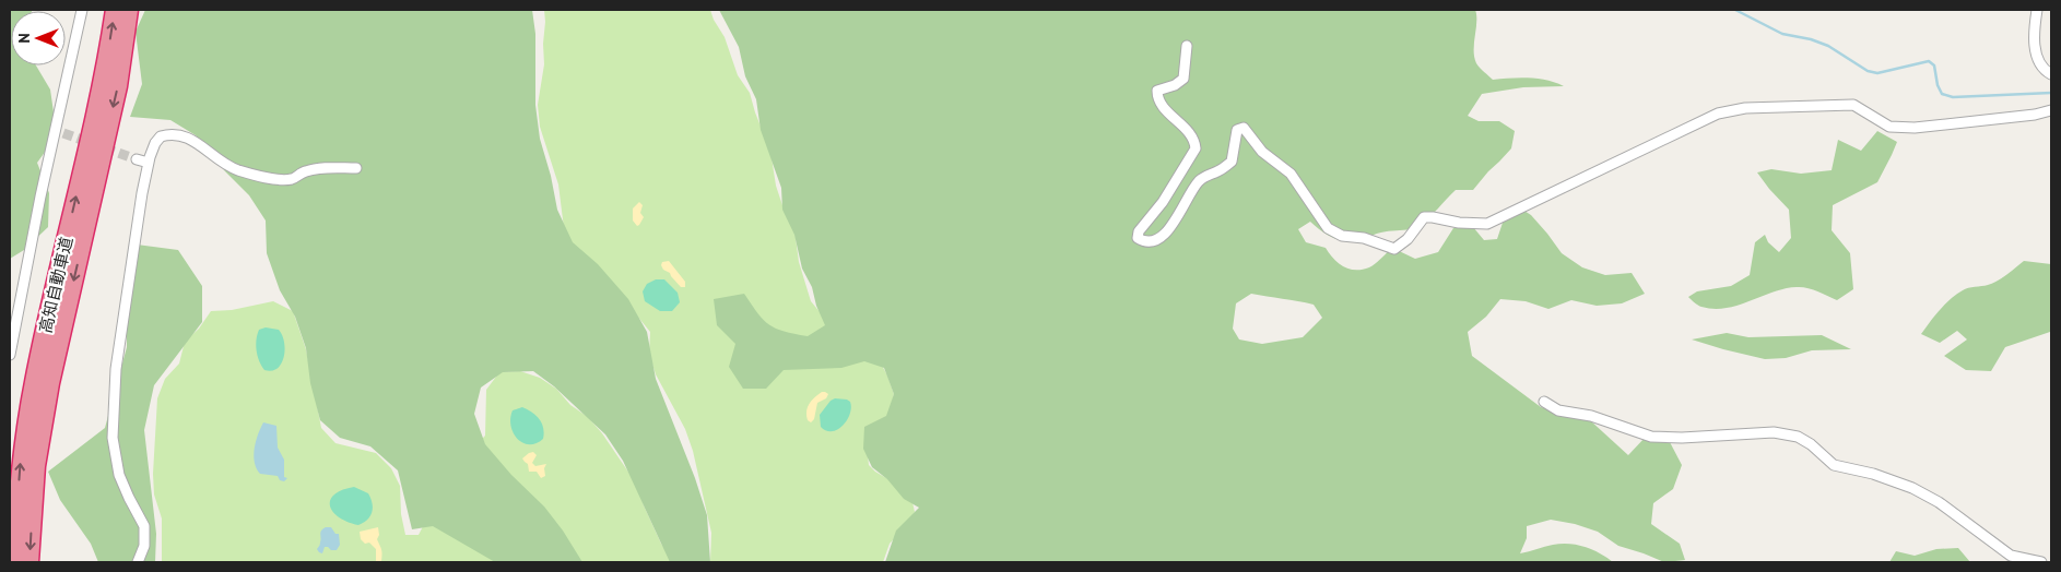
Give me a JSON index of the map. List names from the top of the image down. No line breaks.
{"streets":{"highway":["高知自動車道"]},"north":"left"}
